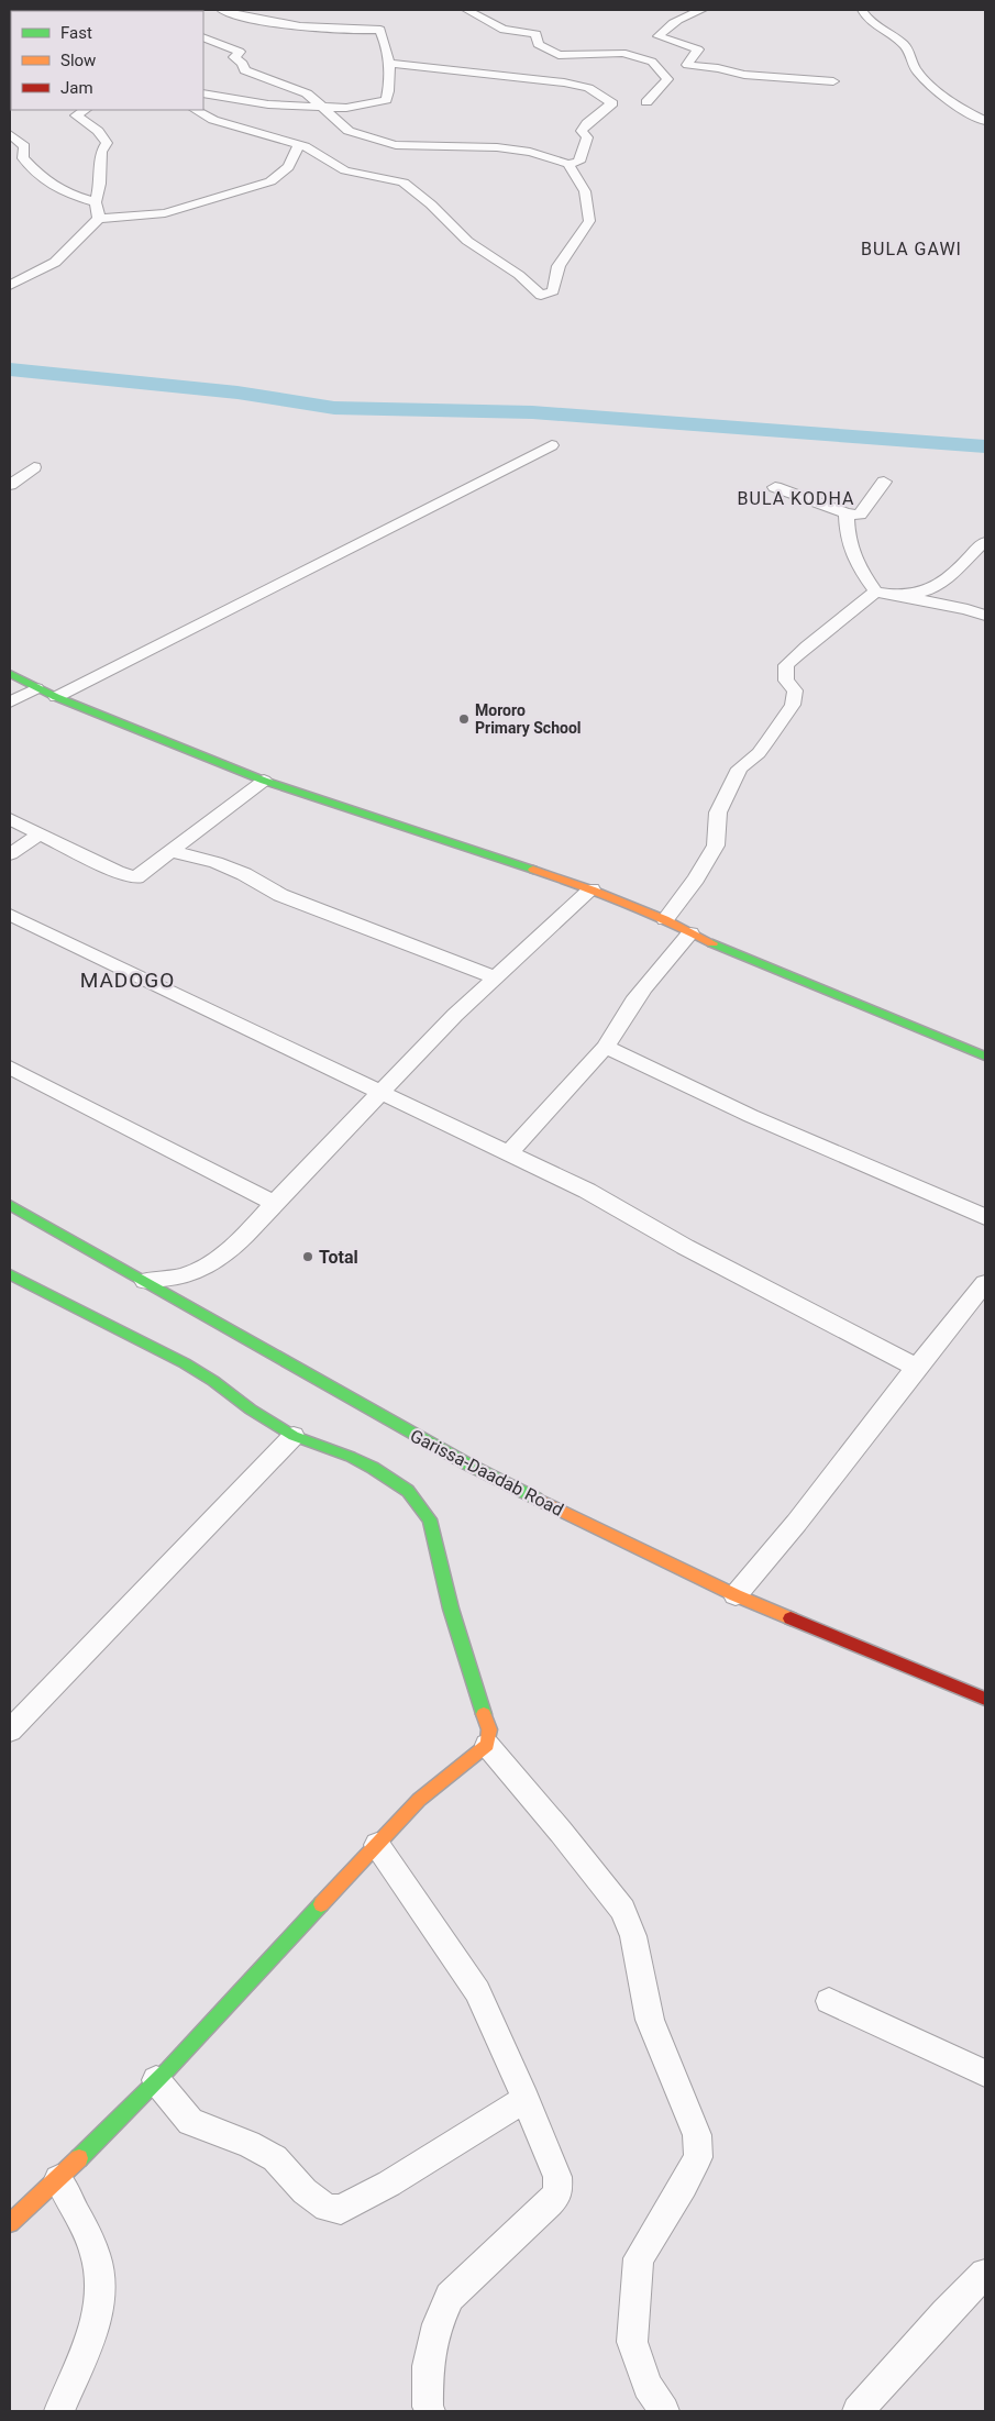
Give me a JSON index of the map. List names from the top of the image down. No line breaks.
{"streets":{"main road":["Garissa-Daadab Road"]},"districts":["BULA GAWI","BULA KODHA","MADOGO"],"places":["Mororo Primary School","Total"],"legend":["Fast","Slow","Jam"]}
